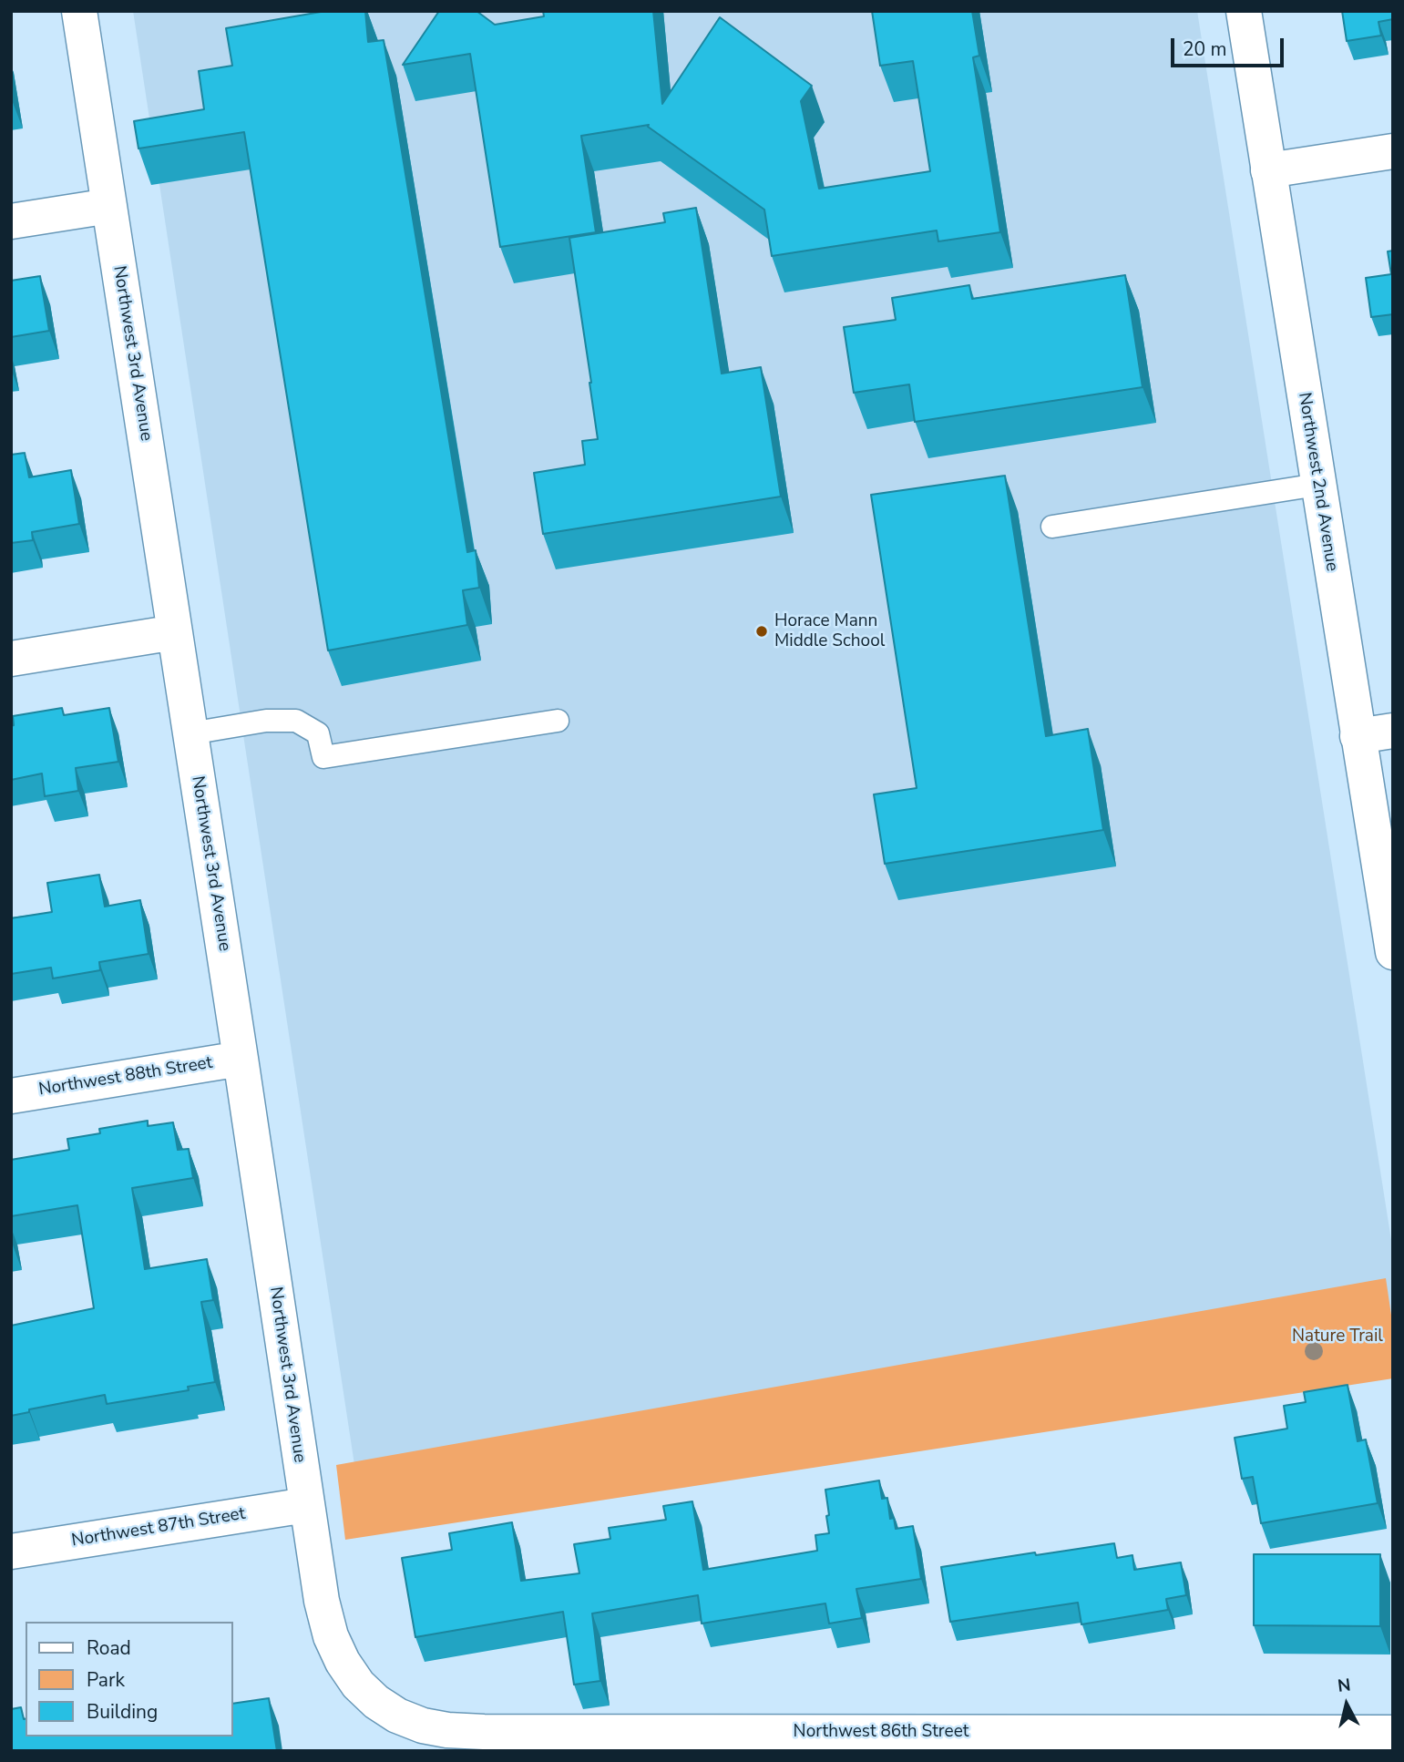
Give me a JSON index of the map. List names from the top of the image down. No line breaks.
{"streets":{"street":["Northwest 3rd Avenue","Northwest 2nd Avenue","Northwest 88th Street","Northwest 87th Street","Northwest 86th Street"]},"crossings":[["Northwest 3rd Avenue","Northwest 88th Street"],["Northwest 3rd Avenue","Northwest 87th Street"],["Northwest 3rd Avenue","Northwest 86th Street"]],"parks":["Nature Trail"],"places":["Horace Mann Middle School"],"legend":["Road","Park","Building"],"scale_bar":"20 m","north":"top"}
